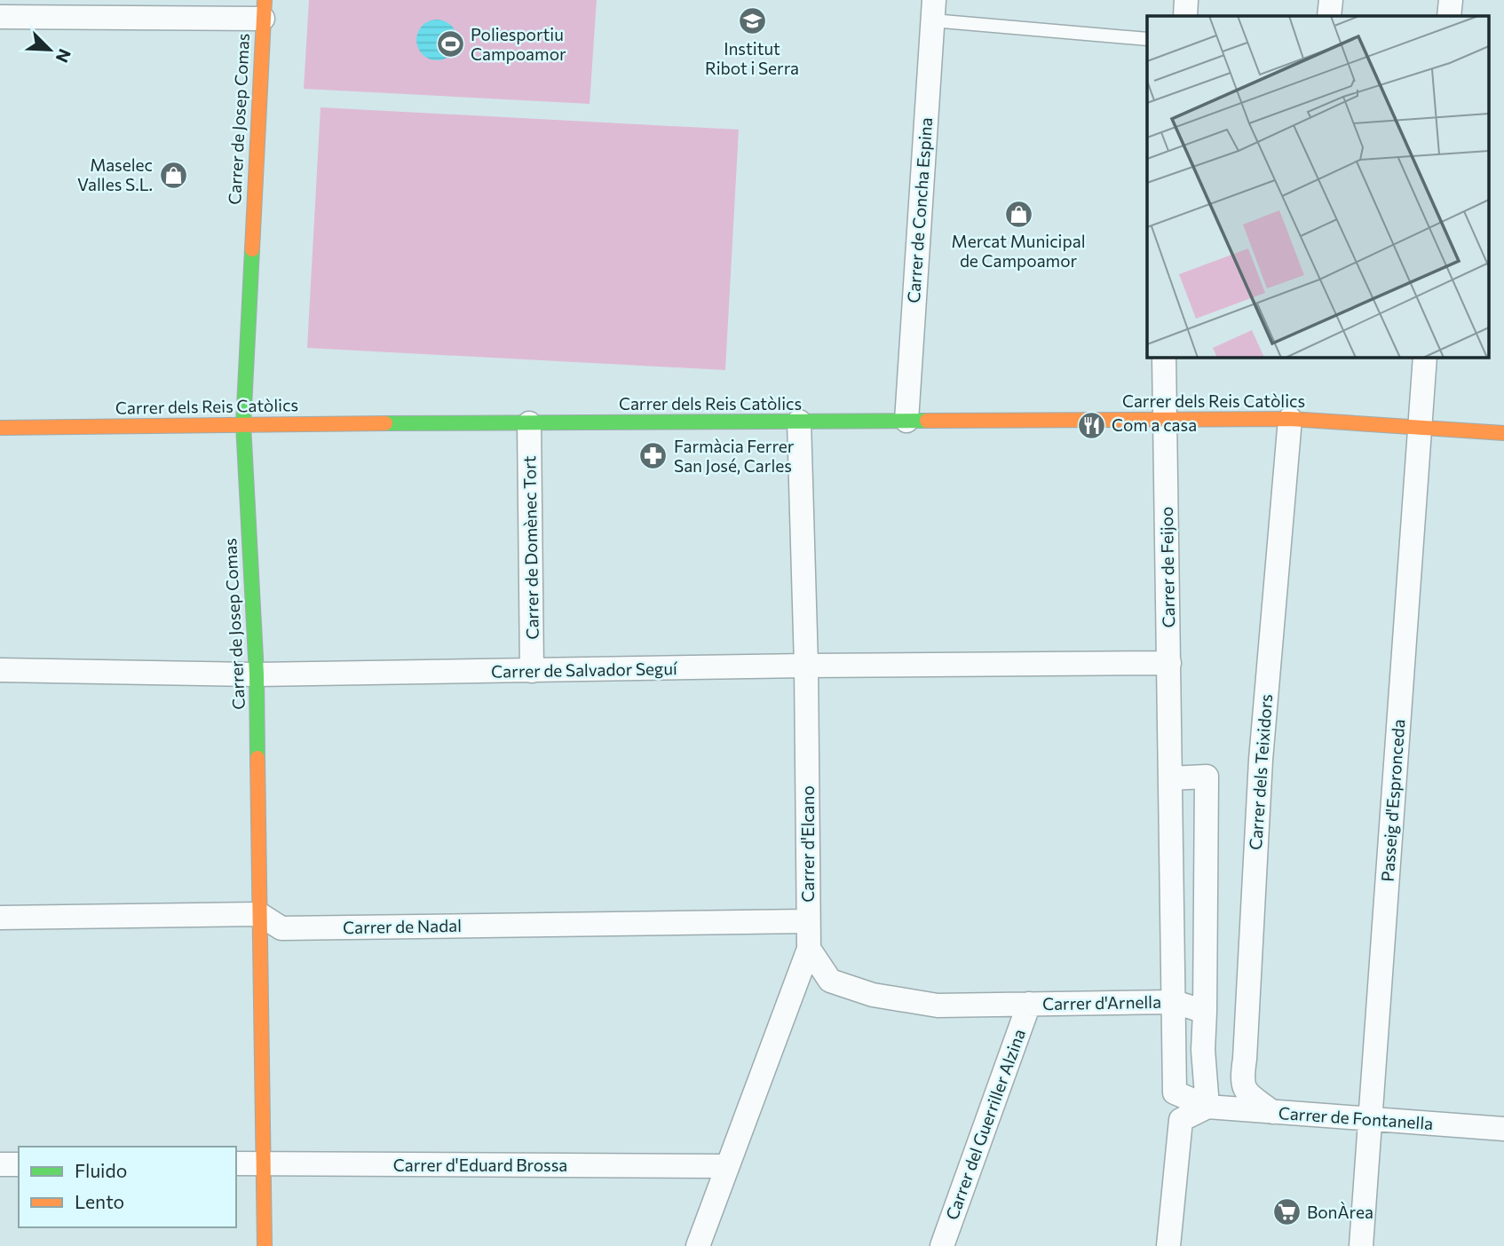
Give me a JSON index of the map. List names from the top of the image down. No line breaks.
{"streets":{"street":["Carrer de Josep Comas","Carrer de Concha Espina","Carrer dels Reis Catòlics","Carrer de Domènec Tort","Carrer de Feijoo","Carrer de Salvador Seguí","Carrer dels Teixidors","Passeig d'Espronceda","Carrer d'Elcano","Carrer de Nadal","Carrer d'Arnella","Carrer de Fontanella","Carrer del Guerriller Alzina","Carrer d'Eduard Brossa"]},"crossings":[["Carrer de Josep Comas","Carrer dels Reis Catòlics"],["Carrer de Josep Comas","Carrer de Salvador Seguí"],["Carrer de Josep Comas","Carrer de Nadal"],["Carrer de Josep Comas","Carrer d'Eduard Brossa"],["Carrer de Concha Espina","Carrer dels Reis Catòlics"],["Carrer dels Reis Catòlics","Carrer de Domènec Tort"],["Carrer dels Reis Catòlics","Carrer de Feijoo"],["Carrer dels Reis Catòlics","Carrer dels Teixidors"],["Carrer dels Reis Catòlics","Passeig d'Espronceda"],["Carrer dels Reis Catòlics","Carrer d'Elcano"],["Carrer de Domènec Tort","Carrer de Salvador Seguí"],["Carrer de Feijoo","Carrer de Salvador Seguí"],["Carrer de Feijoo","Carrer d'Arnella"],["Carrer de Feijoo","Carrer de Fontanella"],["Carrer de Salvador Seguí","Carrer d'Elcano"],["Carrer dels Teixidors","Carrer de Fontanella"],["Passeig d'Espronceda","Carrer de Fontanella"],["Carrer d'Elcano","Carrer de Nadal"],["Carrer d'Elcano","Carrer d'Arnella"],["Carrer d'Elcano","Carrer d'Eduard Brossa"],["Carrer d'Arnella","Carrer del Guerriller Alzina"]],"places":{"school or university":["Institut Ribot i Serra"],"sports":["Poliesportiu Campoamor"],"shop":["Maselec Valles S.L.","Mercat Municipal de Campoamor"],"restaurant":["Com a casa"],"pharmacy":["Farmàcia Ferrer San José, Carles"],"supermarket":["BonÀrea"]},"legend":["Fluido","Lento"],"north":"bottom right"}
